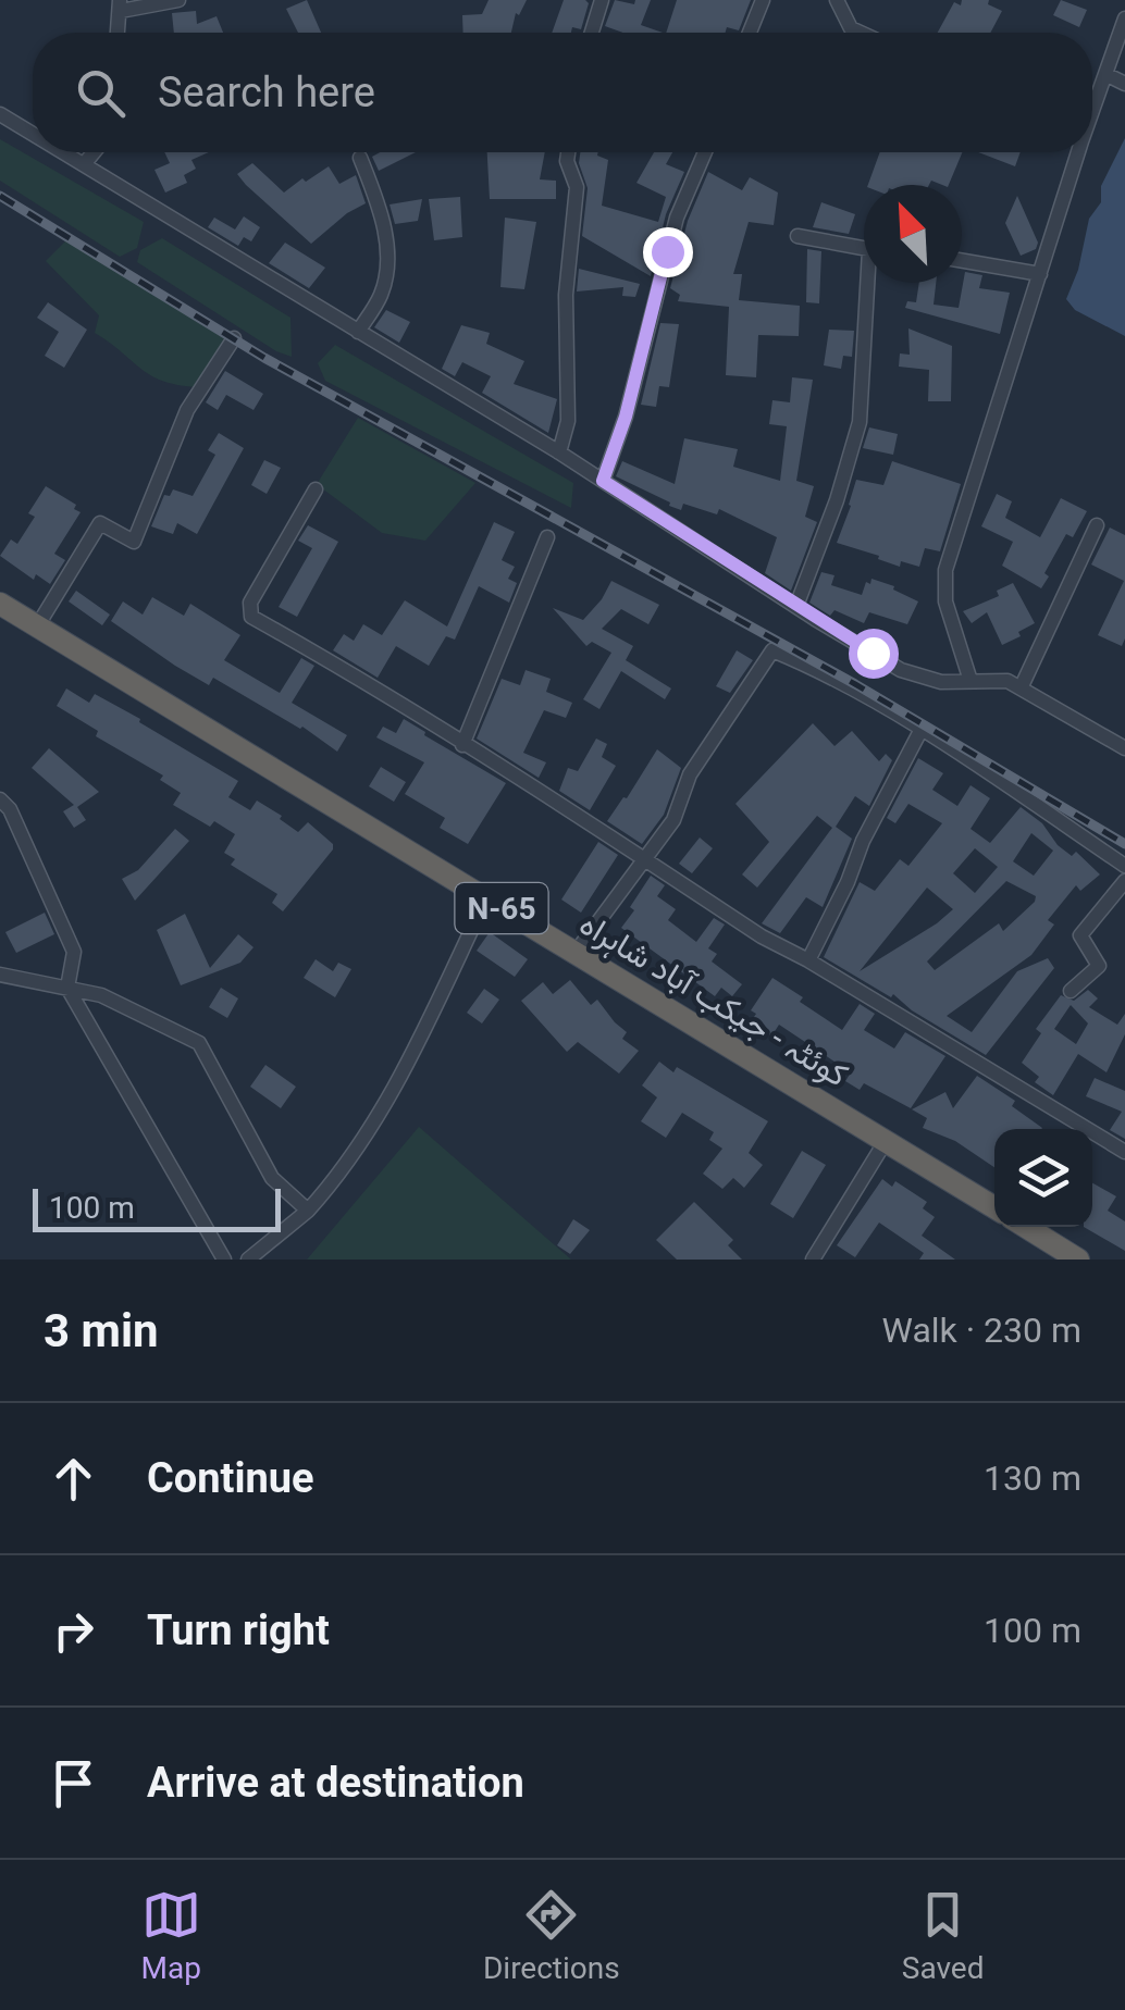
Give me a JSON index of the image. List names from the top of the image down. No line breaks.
{"streets":{"highway":["N-65","کوئٹہ - جیکب آباد شاہراہ"]},"scale_bar":"100 m","north":"top left","page":{"search":"Search here","scale":"100 m","heading":["3 min","Walk · 230 m"],"list":[["Continue","130 m"],["Turn right","100 m"],"Arrive at destination"],"nav":["Map","Directions","Saved"]}}
